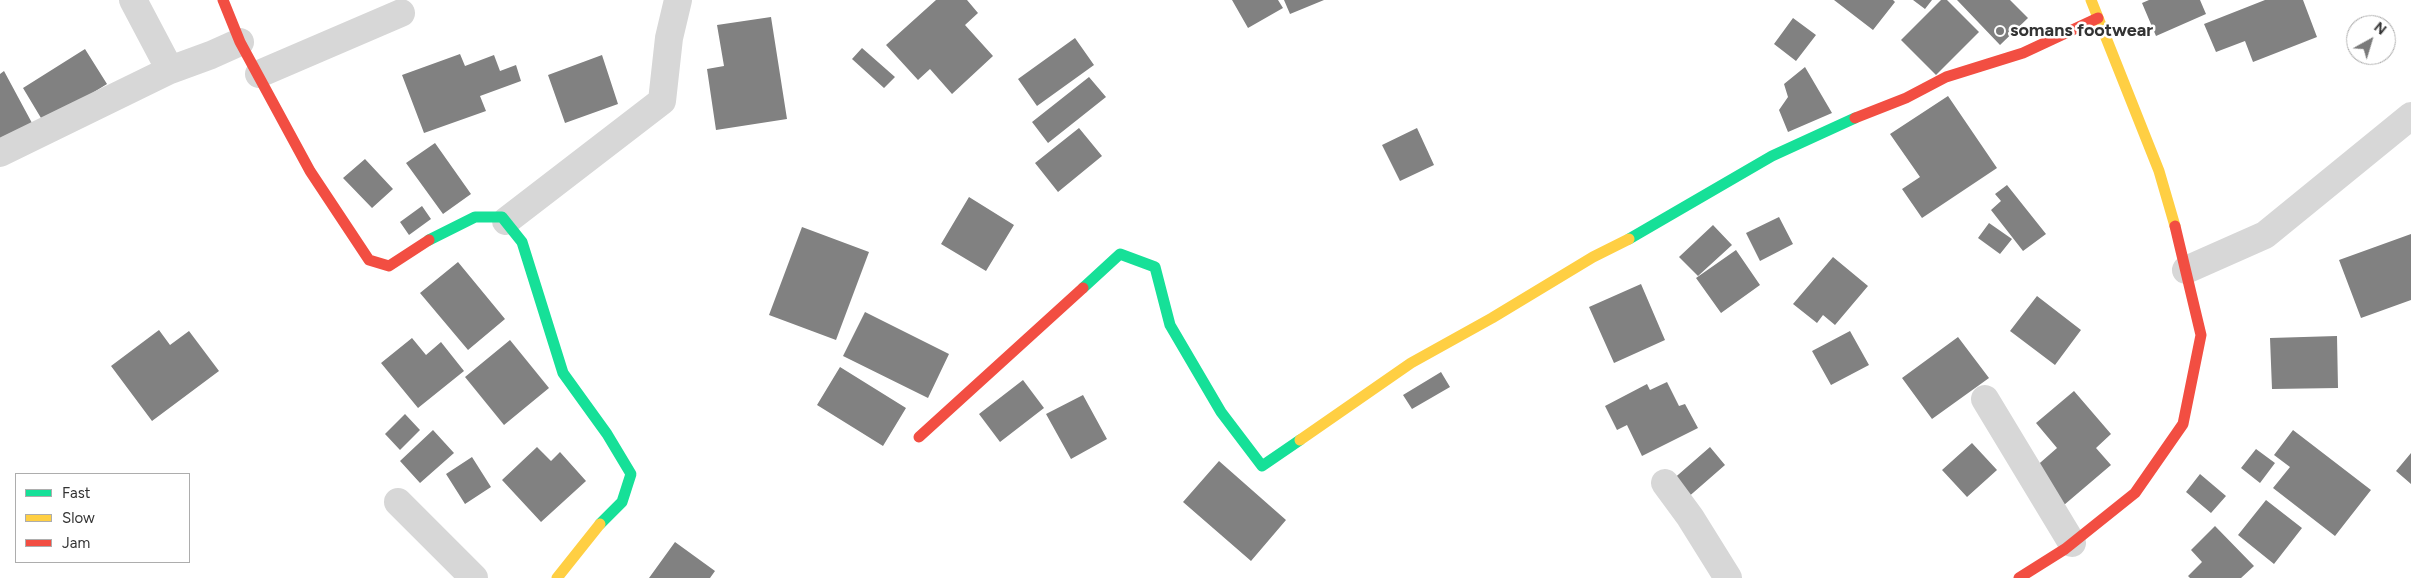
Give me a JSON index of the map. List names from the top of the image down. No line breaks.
{"places":["somans footwear"],"legend":["Fast","Slow","Jam"],"north":"top right"}
